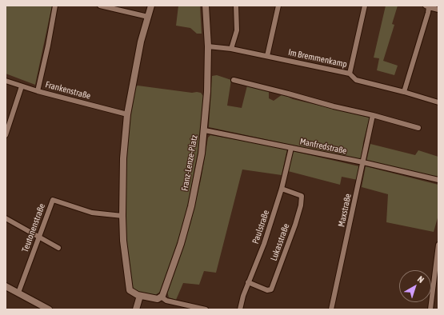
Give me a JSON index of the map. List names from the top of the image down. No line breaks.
{"streets":{"street":["Im Bremmenkamp","Frankenstraße","Manfredstraße","Franz-Lenze-Platz","Maxstraße","Paulstraße","Teutonenstraße","Lukasstraße"]},"crossings":[["Im Bremmenkamp","Franz-Lenze-Platz"],["Manfredstraße","Franz-Lenze-Platz"],["Manfredstraße","Maxstraße"],["Manfredstraße","Paulstraße"],["Paulstraße","Lukasstraße"]],"north":"top right"}
